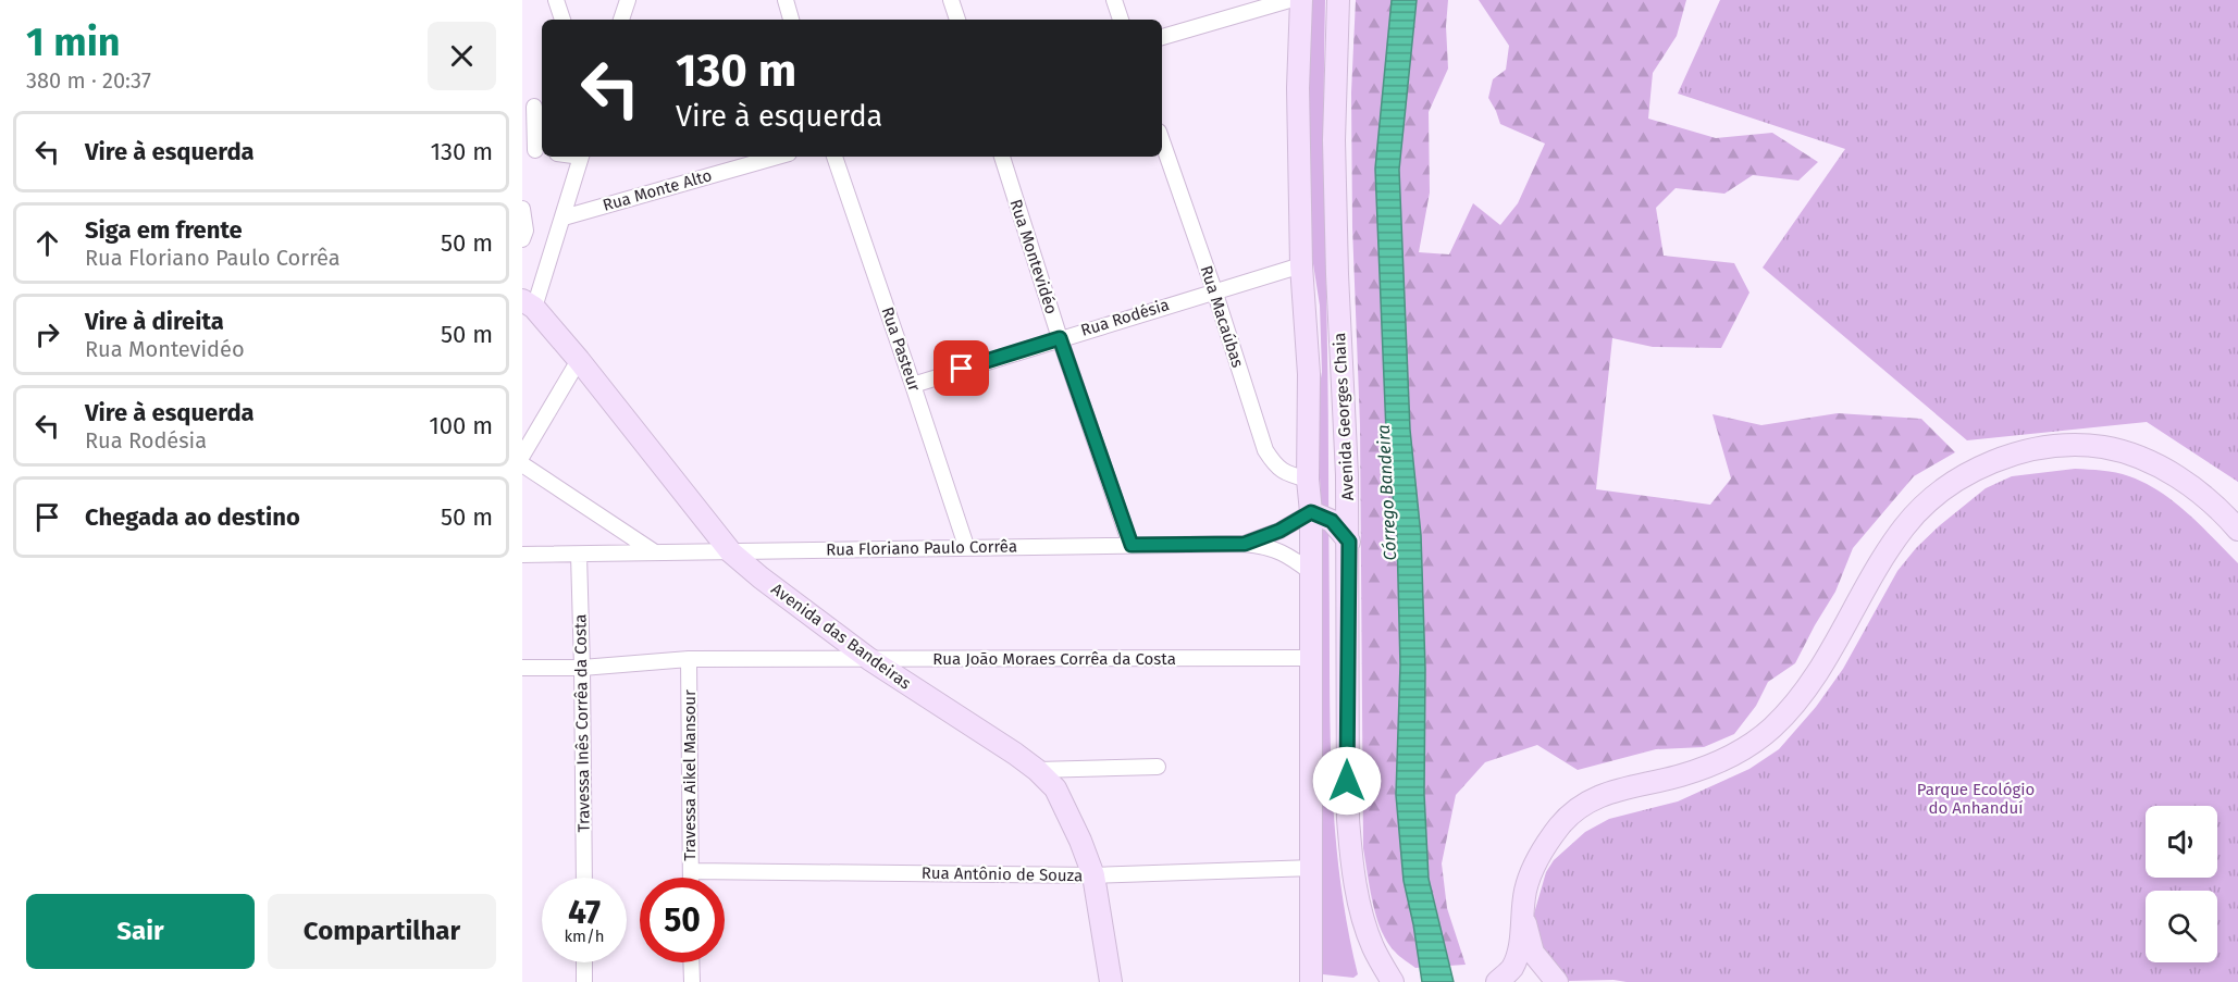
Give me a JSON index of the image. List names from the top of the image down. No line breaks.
{"streets":{"main road":["Avenida Georges Chaia","Avenida das Bandeiras"],"street":["Rua Monte Alto","Rua Montevidéo","Rua Macaúbas","Rua Rodésia","Rua Pasteur","Rua Floriano Paulo Corrêa","Rua João Moraes Corrêa da Costa","Travessa Inês Corrêa da Costa","Travessa Aikel Mansour","Rua Antônio de Souza"]},"crossings":[["Rua Montevidéo","Rua Rodésia"],["Rua Montevidéo","Rua Floriano Paulo Corrêa"],["Rua Macaúbas","Rua Rodésia"],["Rua Macaúbas","Avenida Georges Chaia"],["Rua Rodésia","Rua Pasteur"],["Rua Rodésia","Avenida Georges Chaia"],["Rua Pasteur","Rua Floriano Paulo Corrêa"],["Avenida Georges Chaia","Rua Floriano Paulo Corrêa"],["Avenida Georges Chaia","Rua João Moraes Corrêa da Costa"],["Avenida Georges Chaia","Rua Antônio de Souza"],["Rua Floriano Paulo Corrêa","Avenida das Bandeiras"],["Rua Floriano Paulo Corrêa","Travessa Inês Corrêa da Costa"],["Avenida das Bandeiras","Rua João Moraes Corrêa da Costa"],["Avenida das Bandeiras","Rua Antônio de Souza"],["Rua João Moraes Corrêa da Costa","Travessa Inês Corrêa da Costa"],["Rua João Moraes Corrêa da Costa","Travessa Aikel Mansour"],["Travessa Aikel Mansour","Rua Antônio de Souza"]],"water":["Córrego Bandeira"],"parks":["Parque Ecológio do Anhanduí"],"page":{"heading":["1 min","380 m · 20:37"],"turn":["130 m","Vire à esquerda"],"list":[{"name":"Vire à esquerda","value":"130 m"},{"name":"Siga em frente","note":"Rua Floriano Paulo Corrêa","value":"50 m"},{"name":"Vire à direita","note":"Rua Montevidéo","value":"50 m"},{"name":"Vire à esquerda","note":"Rua Rodésia","value":"100 m"},{"name":"Chegada ao destino","value":"50 m"}],"speed":"47 km/h","limit":"50","buttons":["Sair","Compartilhar"]}}
